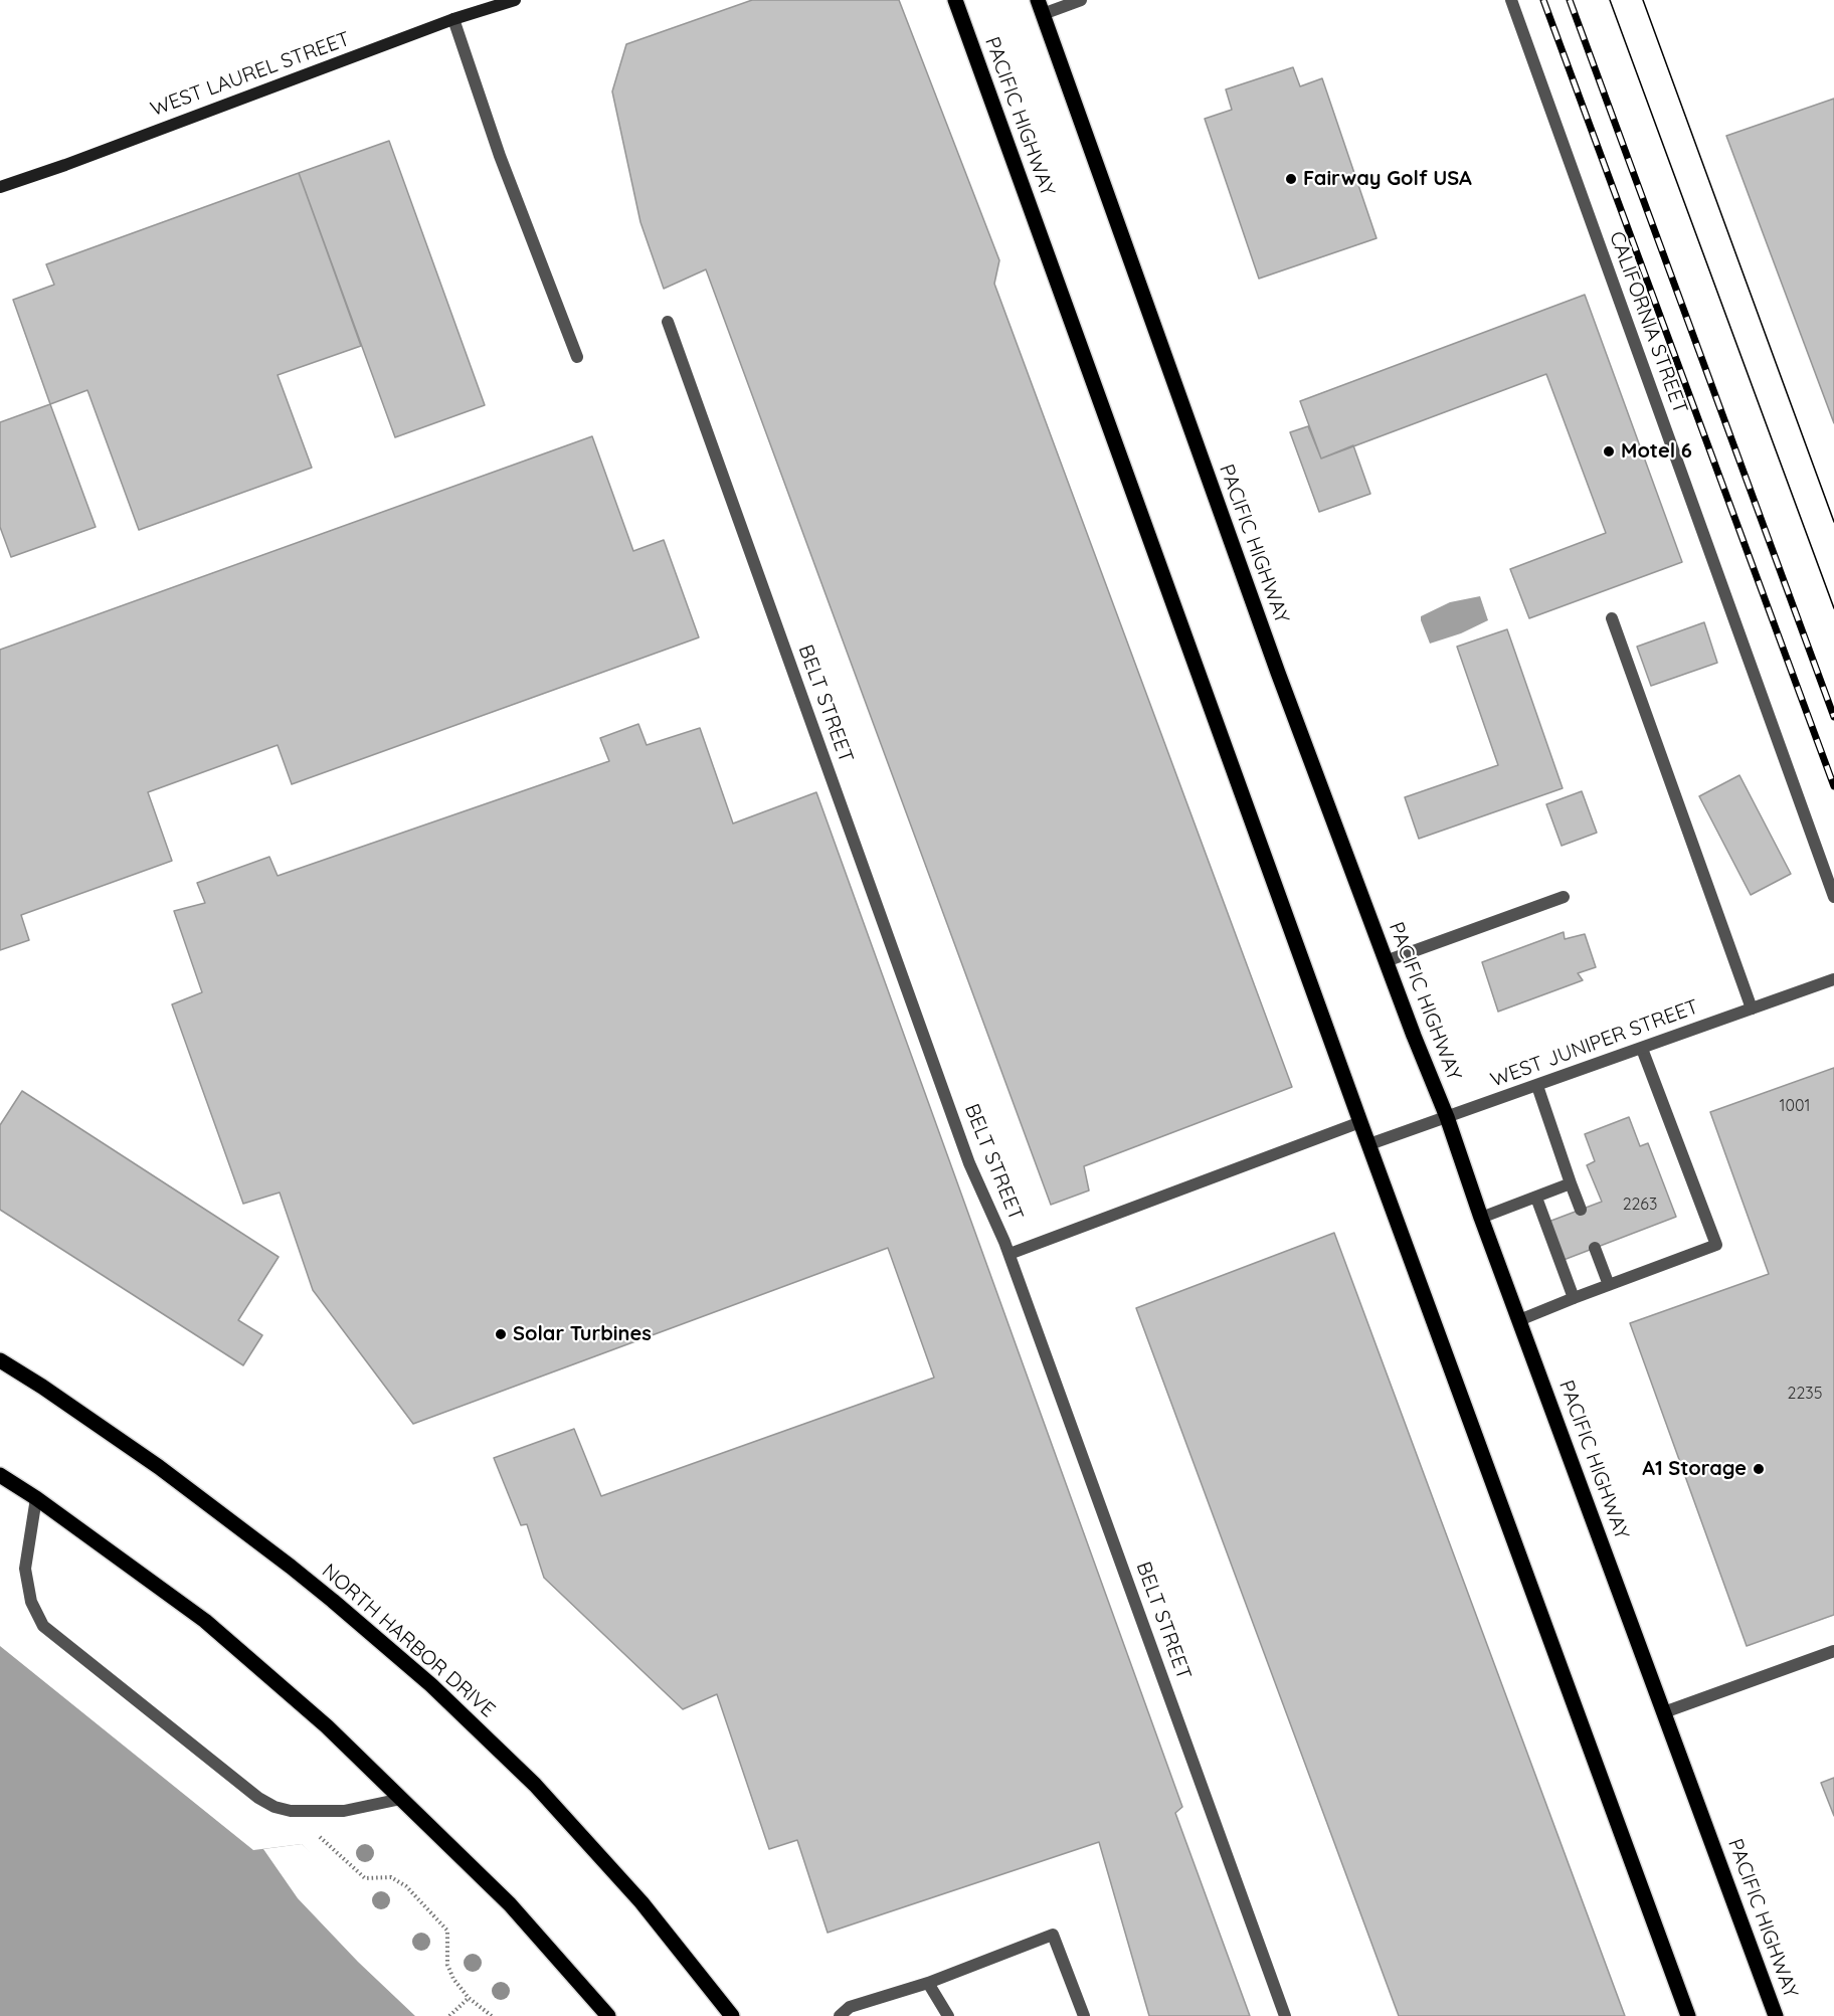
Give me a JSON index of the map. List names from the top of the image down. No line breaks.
{"streets":{"main road":["WEST LAUREL STREET","PACIFIC HIGHWAY","NORTH HARBOR DRIVE"],"street":["CALIFORNIA STREET","BELT STREET","WEST JUNIPER STREET"]},"crossings":[["PACIFIC HIGHWAY","WEST JUNIPER STREET"]],"places":["Fairway Golf USA","Motel 6","Solar Turbines","A1 Storage"],"house_numbers":["1001","2263","2235"]}
